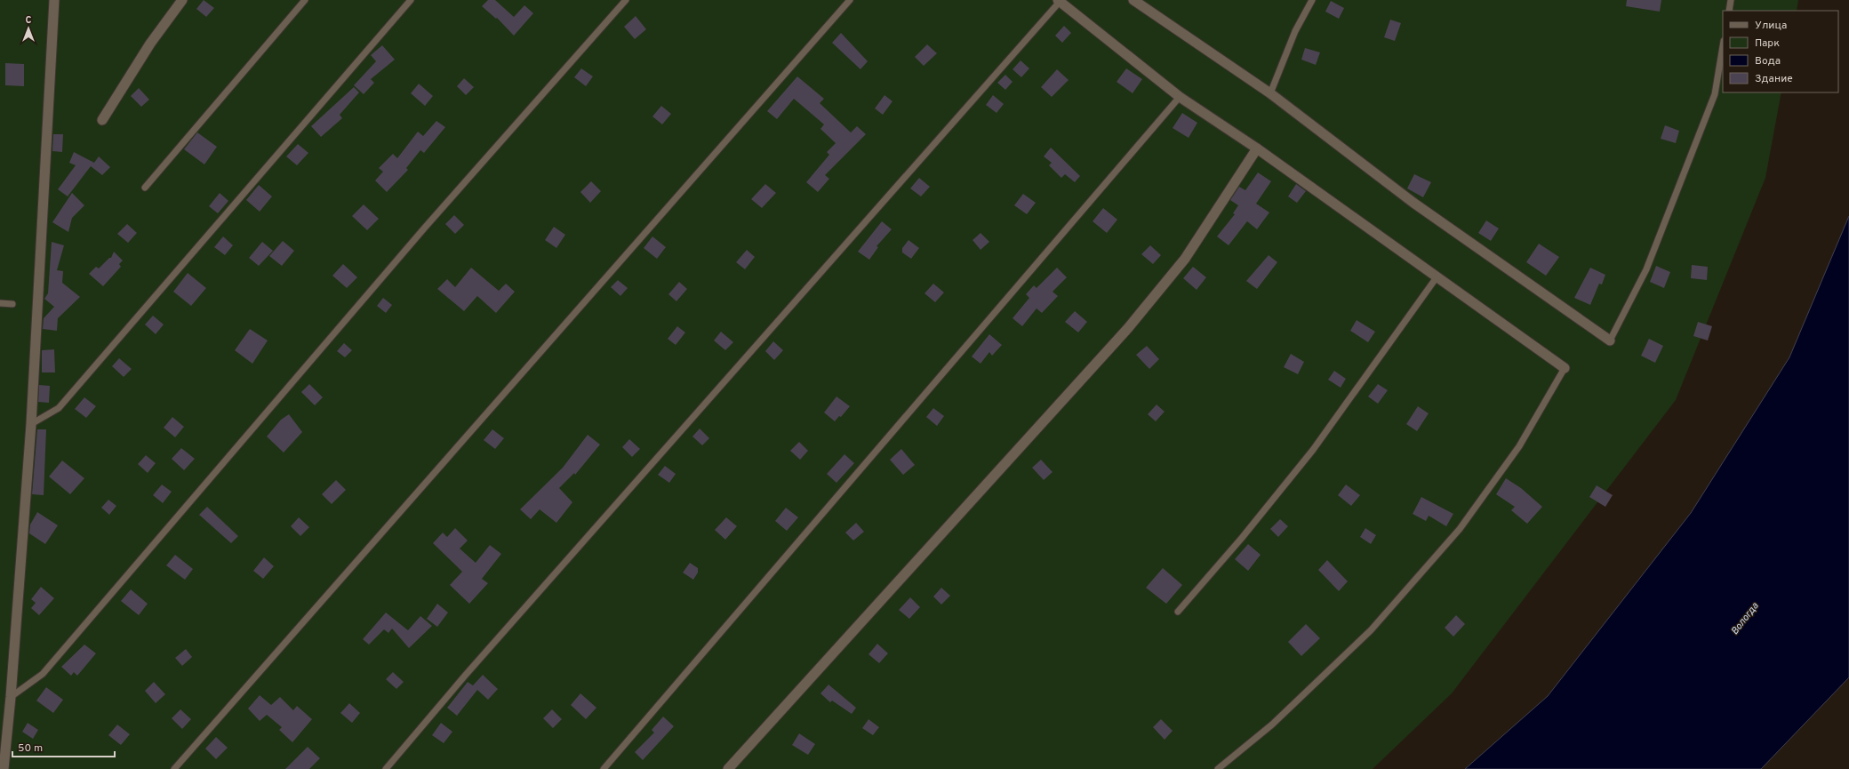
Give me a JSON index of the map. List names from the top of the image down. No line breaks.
{"water":["Вологда"],"legend":["Улица","Парк","Вода","Здание"],"scale_bar":"50 m","north":"top"}
